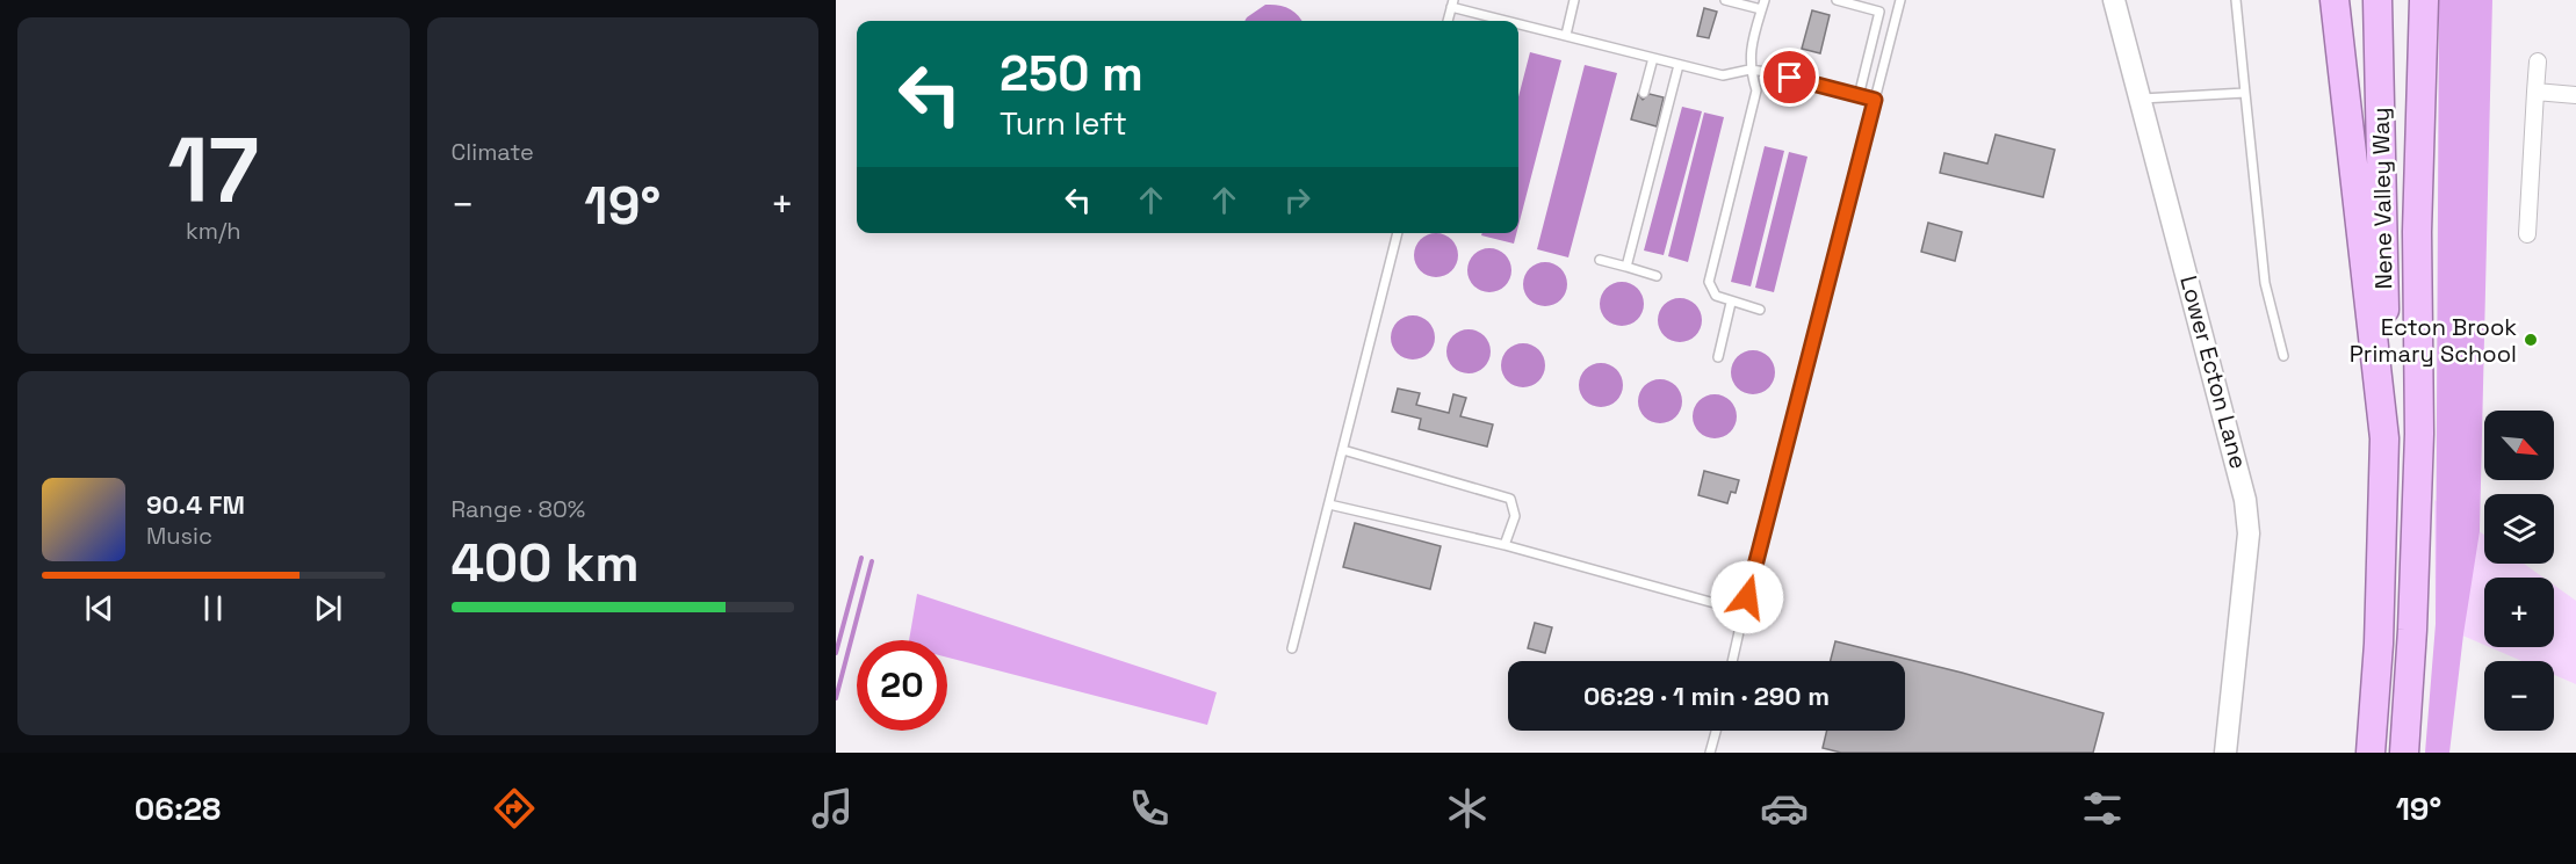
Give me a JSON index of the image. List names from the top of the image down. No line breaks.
{"streets":{"highway":["Nene Valley Way"],"street":["Lower Ecton Lane"]},"places":["Ecton Brook Primary School"],"north":"bottom right","page":{"tile":[["17","km/h"],"Climate",["Range · 80%","400 km"]],"turn":["250 m","Turn left"],"heat":["−","19°","+"],"map_buttons":["+","−"],"song":["90.4 FM","Music"],"limit":"20","trip":"06:29 · 1 min · 290 m","tabs":["06:28","19°"]}}
